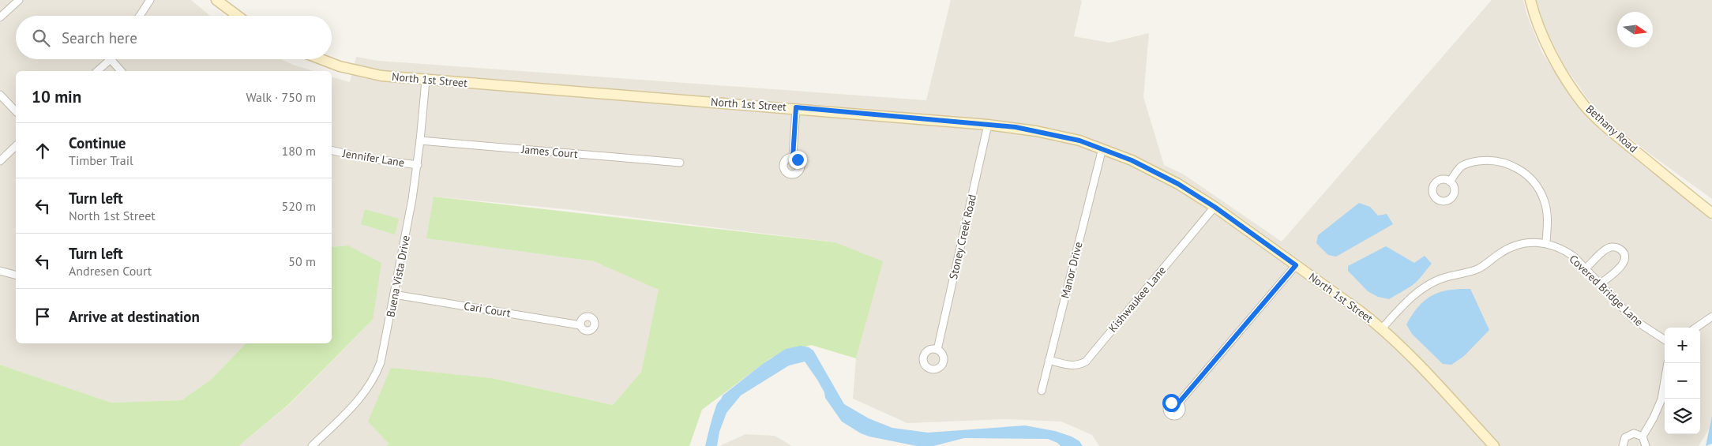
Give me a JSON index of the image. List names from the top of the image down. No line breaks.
{"streets":{"street":["North 1st Street","Bethany Road","James Court","Jennifer Lane","Stoney Creek Road","Manor Drive","Buena Vista Drive","Covered Bridge Lane","Kishwaukee Lane","Cari Court"]},"crossings":[["North 1st Street","Stoney Creek Road"],["North 1st Street","Manor Drive"],["North 1st Street","Buena Vista Drive"],["North 1st Street","Covered Bridge Lane"],["North 1st Street","Kishwaukee Lane"],["James Court","Buena Vista Drive"],["Jennifer Lane","Buena Vista Drive"],["Manor Drive","Kishwaukee Lane"],["Buena Vista Drive","Cari Court"]],"north":"right","page":{"search":"Search here","heading":["10 min","Walk · 750 m"],"list":[["Continue","Timber Trail","180 m"],["Turn left","North 1st Street","520 m"],["Turn left","Andresen Court","50 m"],"Arrive at destination"],"map_buttons":["+","−"]}}
